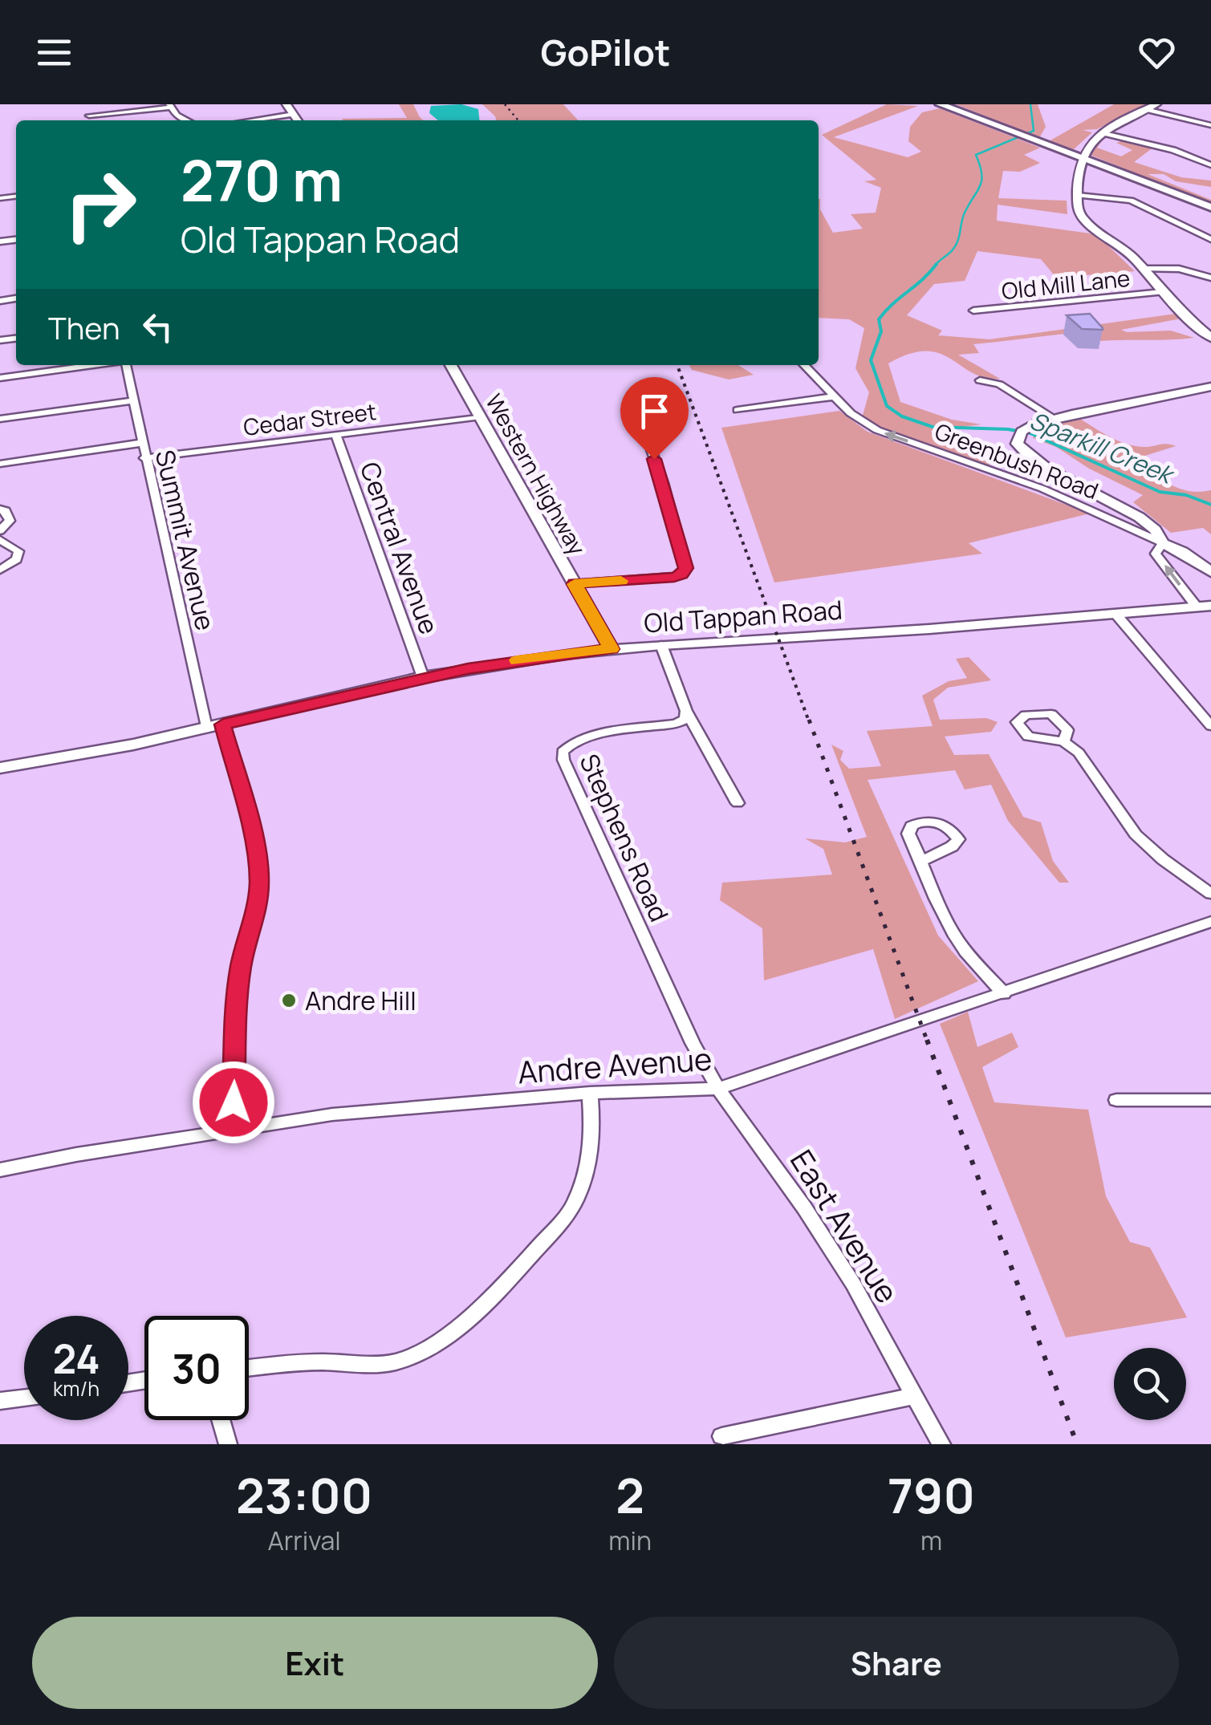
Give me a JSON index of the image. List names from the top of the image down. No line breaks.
{"streets":{"street":["Old Mill Lane","Cedar Street","Greenbush Road","Western Highway","Summit Avenue","Central Avenue","Old Tappan Road","Stephens Road","Andre Avenue","East Avenue"]},"crossings":[["Cedar Street","Western Highway"],["Cedar Street","Summit Avenue"],["Cedar Street","Central Avenue"],["Western Highway","Old Tappan Road"],["Summit Avenue","Old Tappan Road"],["Central Avenue","Old Tappan Road"],["Stephens Road","East Avenue"],["Andre Avenue","East Avenue"]],"water":["Sparkill Creek"],"places":["Andre Hill"],"page":{"header":"GoPilot","turn":["270 m","Old Tappan Road"],"then":"Then","speed":"24 km/h","limit":"30","eta":["23:00","Arrival","2","min","790","m"],"buttons":["Exit","Share"]}}
